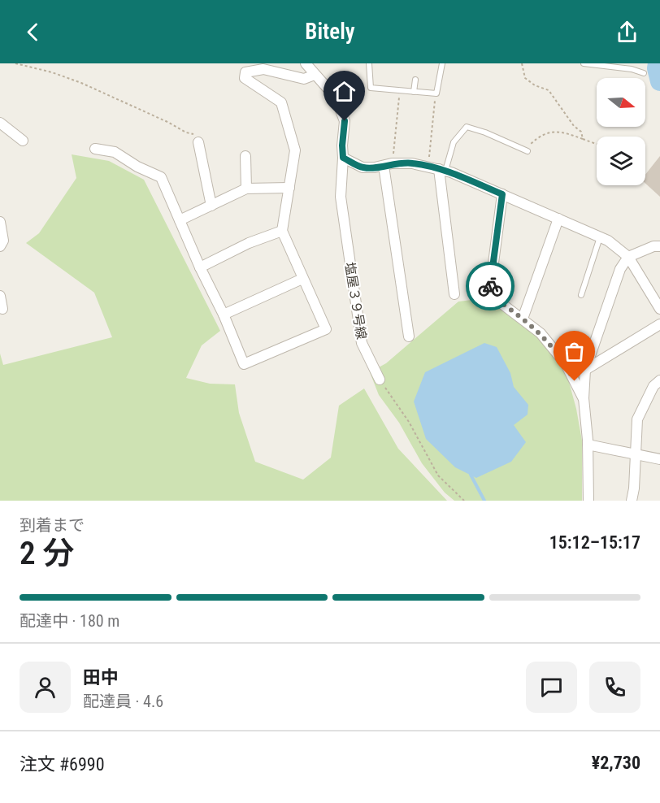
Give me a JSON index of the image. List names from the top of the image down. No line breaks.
{"streets":{"street":["塩屋３９号線"]},"north":"right","page":{"header":"Bitely","heading":["2 分","到着まで","15:12–15:17"],"panel":["田中","配達員 · 4.6","注文 #6990","¥2,730"],"bar":"配達中 · 180 m"}}
